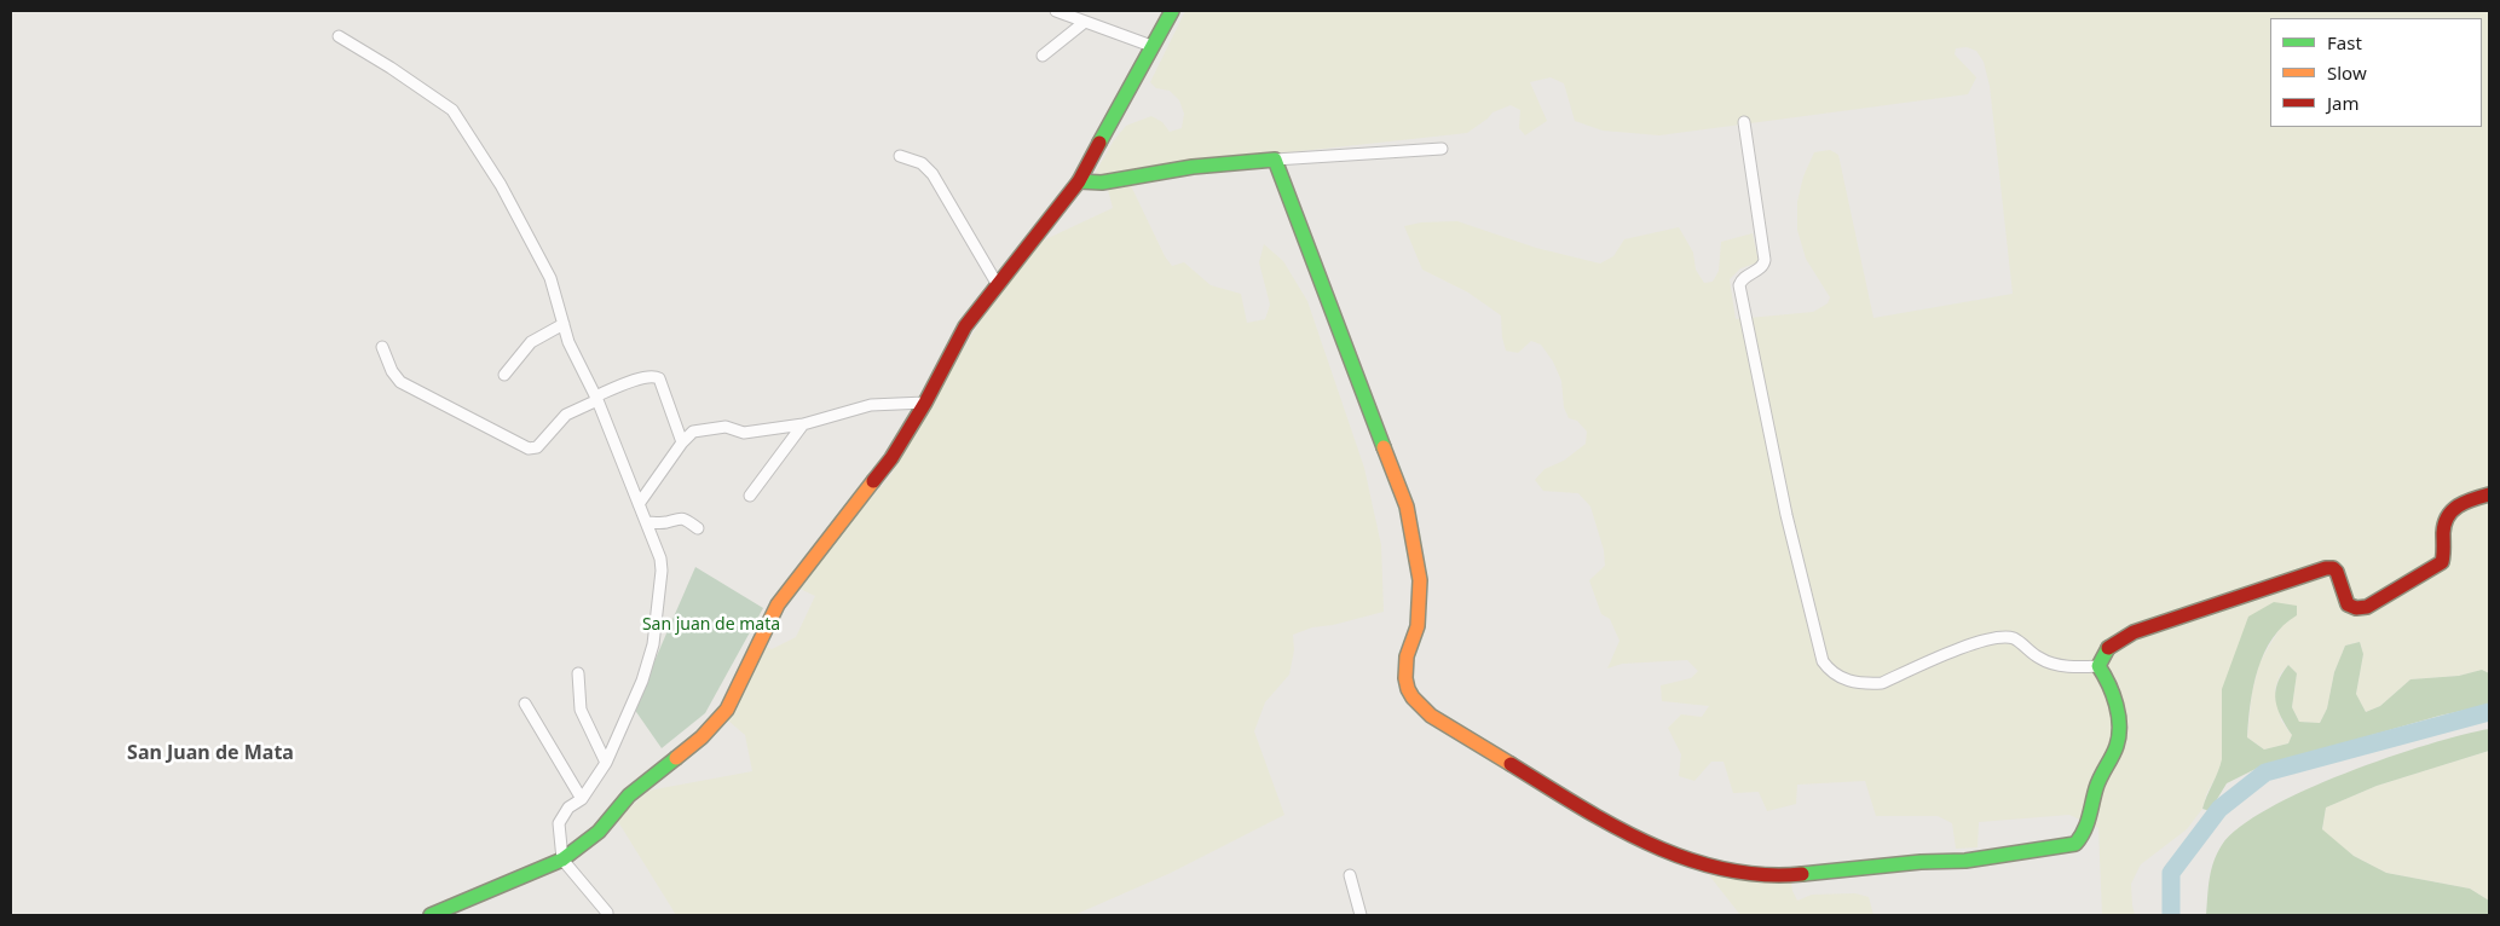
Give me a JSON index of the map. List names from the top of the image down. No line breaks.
{"districts":["San Juan de Mata"],"parks":["San juan de mata"],"legend":["Fast","Slow","Jam"]}
